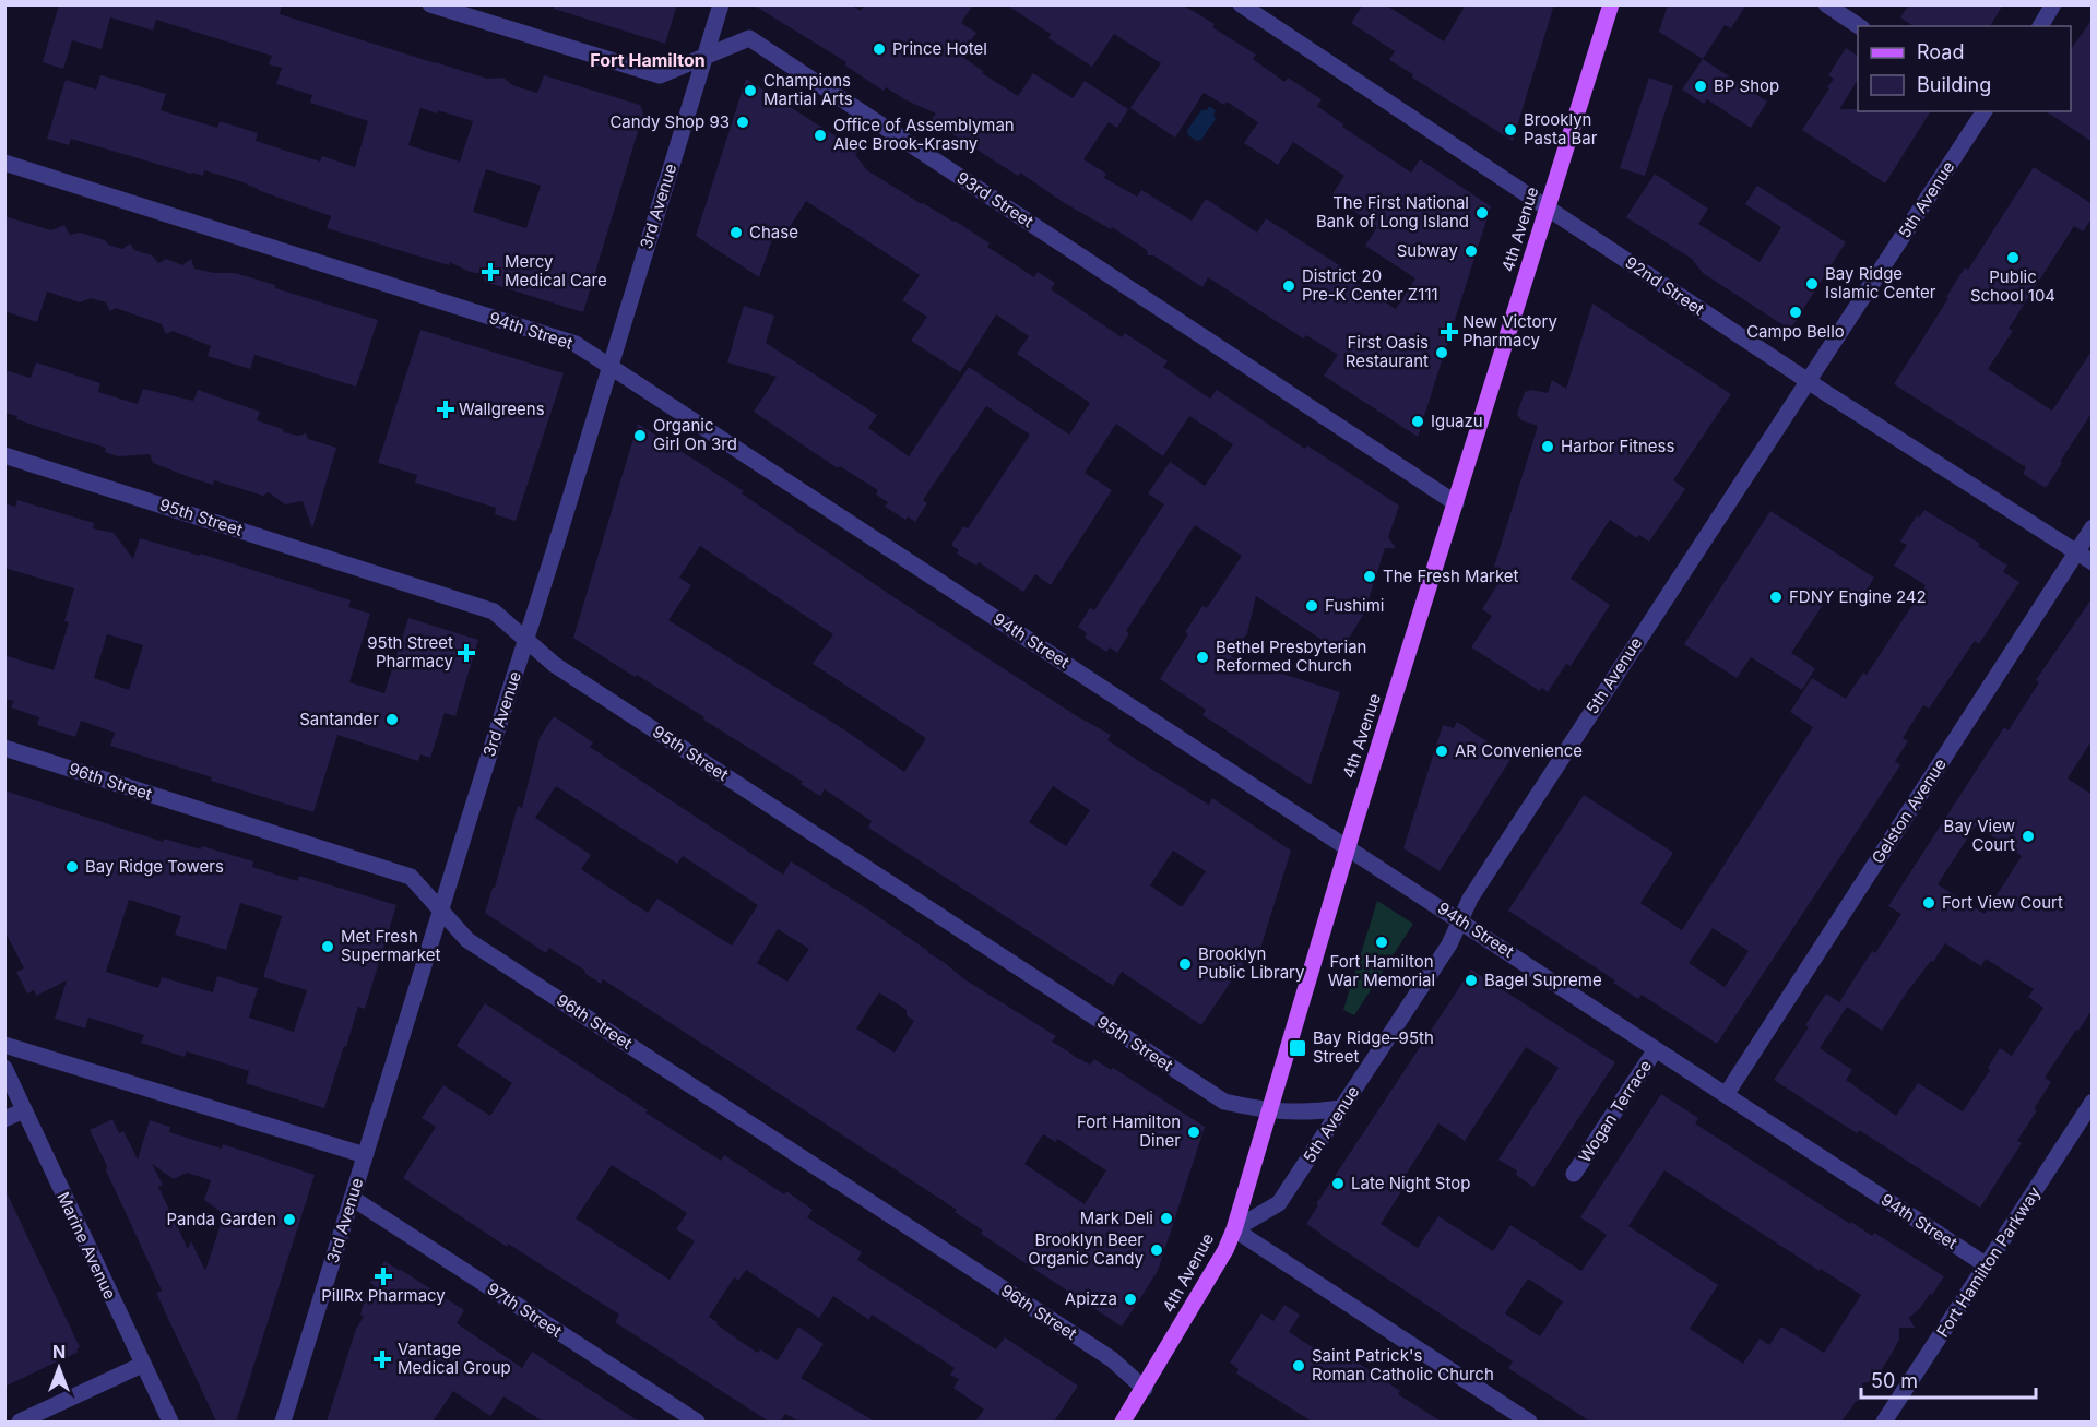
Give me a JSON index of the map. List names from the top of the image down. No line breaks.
{"streets":{"main road":["4th Avenue"],"street":["93rd Street","5th Avenue","3rd Avenue","92nd Street","94th Street","95th Street","96th Street","Gelston Avenue","Wogan Terrace","Marine Avenue","Fort Hamilton Parkway","97th Street"]},"crossings":[["93rd Street","3rd Avenue"],["93rd Street","4th Avenue"],["5th Avenue","4th Avenue"],["5th Avenue","92nd Street"],["5th Avenue","94th Street"],["5th Avenue","95th Street"],["3rd Avenue","94th Street"],["3rd Avenue","95th Street"],["3rd Avenue","96th Street"],["3rd Avenue","97th Street"],["4th Avenue","92nd Street"],["4th Avenue","94th Street"],["4th Avenue","95th Street"],["4th Avenue","96th Street"],["92nd Street","Gelston Avenue"],["94th Street","Gelston Avenue"],["94th Street","Wogan Terrace"],["94th Street","Fort Hamilton Parkway"]],"districts":["Fort Hamilton"],"places":{"other":["Prince Hotel","BP Shop","Champions Martial Arts","Candy Shop 93","Brooklyn Pasta Bar","Office of Assemblyman Alec Brook-Krasny","The First National Bank of Long Island","Chase","Subway","Public School 104","Bay Ridge Islamic Center","District 20 Pre-K Center Z111","Campo Bello","First Oasis Restaurant","Iguazu","Organic Girl On 3rd","Harbor Fitness","The Fresh Market","FDNY Engine 242","Fushimi","Bethel Presbyterian Reformed Church","Santander","AR Convenience","Bay View Court","Bay Ridge Towers","Fort View Court","Fort Hamilton War Memorial","Met Fresh Supermarket","Brooklyn Public Library","Bagel Supreme","Fort Hamilton Diner","Late Night Stop","Mark Deli","Panda Garden","Brooklyn Beer Organic Candy","Apizza","Saint Patrick's Roman Catholic Church"],"health":["Mercy Medical Care","New Victory Pharmacy","Wallgreens","95th Street Pharmacy","PillRx Pharmacy","Vantage Medical Group"],"transit":["Bay Ridge–95th Street"]},"legend":["Road","Building"],"scale_bar":"50 m","north":"top"}
